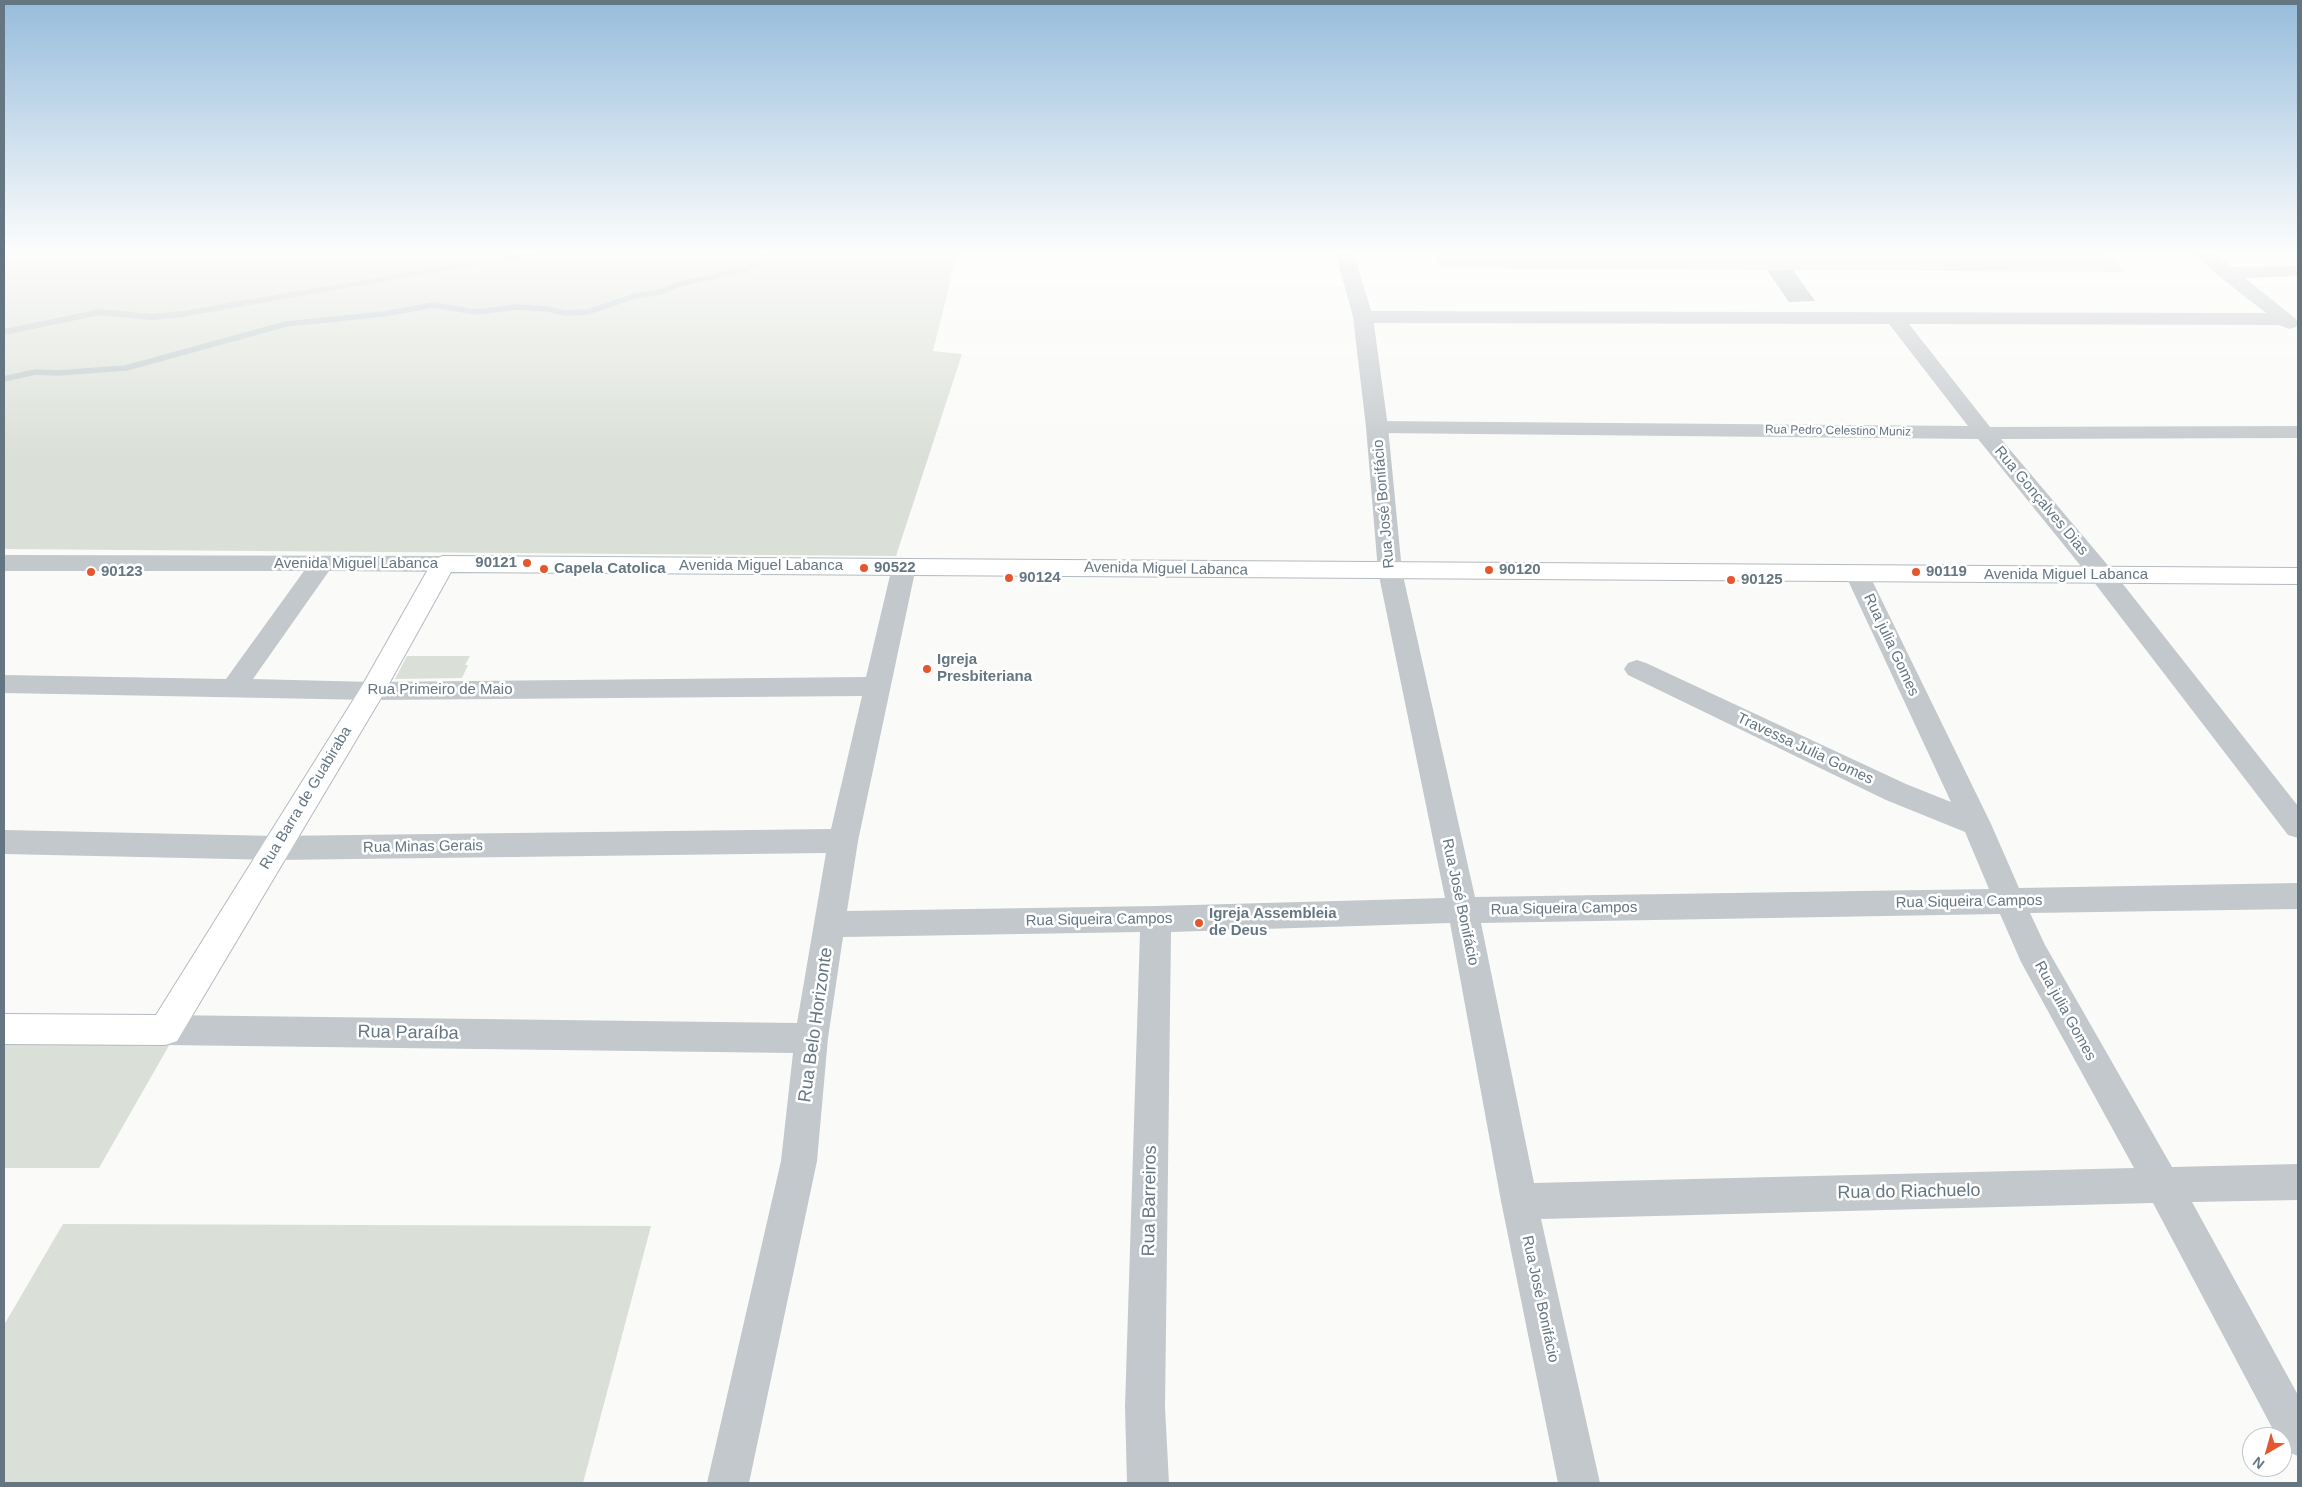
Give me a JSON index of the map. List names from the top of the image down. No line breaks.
{"streets":{"main road":["Avenida Miguel Labanca","Rua Barra de Guabiraba","Rua Paraíba"],"street":["Rua Pedro Celestino Muniz","Rua Gonçalves Dias","Rua José Bonifácio","Rua julia Gomes","Rua Primeiro de Maio","Travessa Julia Gomes","Rua Minas Gerais","Rua Siqueira Campos","Rua Belo Horizonte","Rua do Riachuelo","Rua Barreiros"]},"crossings":[["Rua Pedro Celestino Muniz","Rua Gonçalves Dias"],["Rua Pedro Celestino Muniz","Rua José Bonifácio"],["Rua Gonçalves Dias","Avenida Miguel Labanca"],["Rua José Bonifácio","Avenida Miguel Labanca"],["Rua José Bonifácio","Rua Siqueira Campos"],["Rua José Bonifácio","Rua do Riachuelo"],["Avenida Miguel Labanca","Rua julia Gomes"],["Avenida Miguel Labanca","Rua Barra de Guabiraba"],["Avenida Miguel Labanca","Rua Belo Horizonte"],["Rua julia Gomes","Travessa Julia Gomes"],["Rua julia Gomes","Rua Siqueira Campos"],["Rua julia Gomes","Rua do Riachuelo"],["Rua Primeiro de Maio","Rua Barra de Guabiraba"],["Rua Primeiro de Maio","Rua Belo Horizonte"],["Rua Barra de Guabiraba","Rua Minas Gerais"],["Rua Barra de Guabiraba","Rua Paraíba"],["Rua Minas Gerais","Rua Belo Horizonte"],["Rua Siqueira Campos","Rua Belo Horizonte"],["Rua Siqueira Campos","Rua Barreiros"],["Rua Belo Horizonte","Rua Paraíba"]],"places":["90121","90522","Capela Catolica","90120","90123","90119","90124","90125","Igreja Presbiteriana","Igreja Assembleia de Deus"],"north":"bottom left"}
